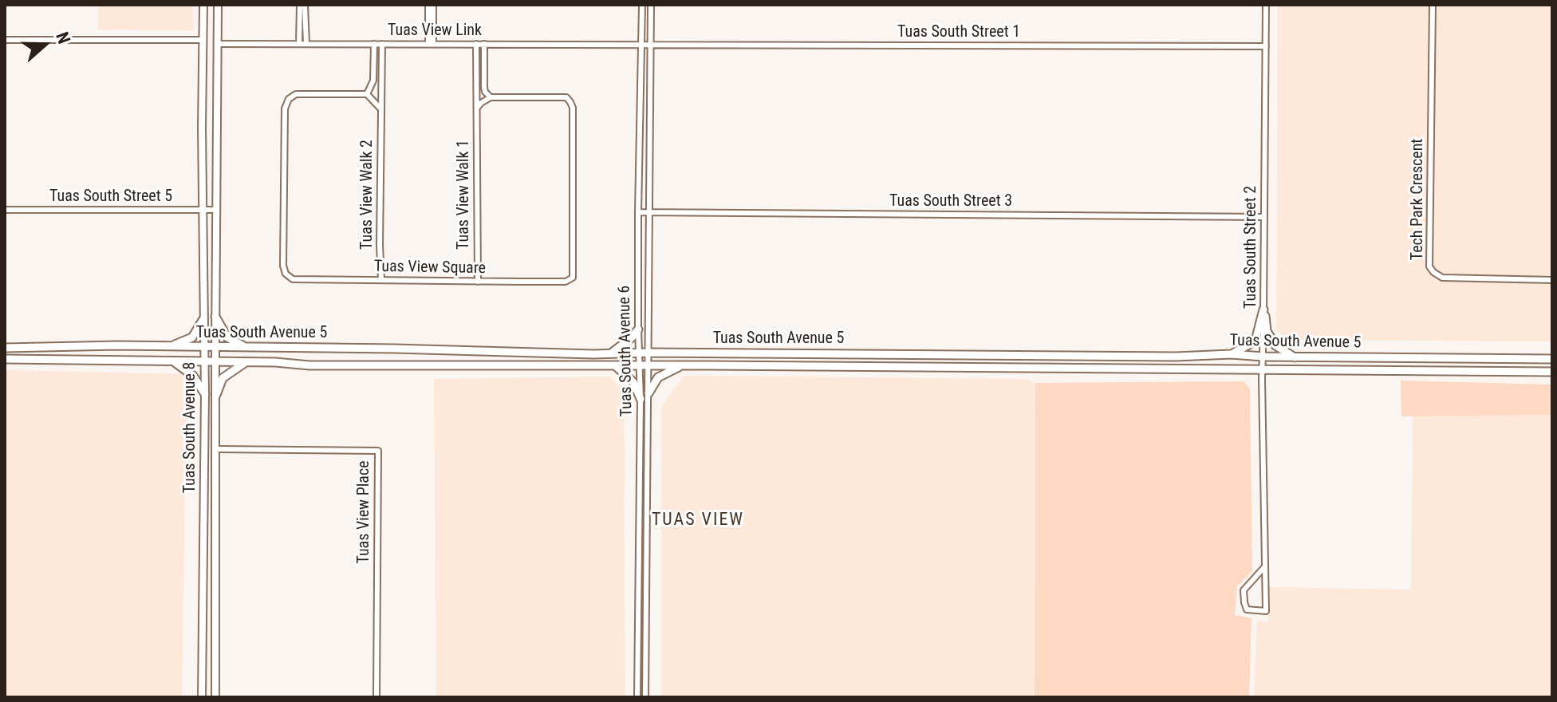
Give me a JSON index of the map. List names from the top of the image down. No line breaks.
{"streets":{"main road":["Tuas South Avenue 5"],"street":["Tuas View Link","Tuas South Street 1","Tuas View Walk 2","Tuas View Walk 1","Tuas South Street 5","Tech Park Crescent","Tuas South Street 3","Tuas South Street 2","Tuas View Square","Tuas South Avenue 6","Tuas South Avenue 8","Tuas View Place"]},"crossings":[["Tuas View Link","Tuas South Street 1"],["Tuas View Link","Tuas View Walk 2"],["Tuas View Link","Tuas View Walk 1"],["Tuas View Link","Tuas South Avenue 6"],["Tuas View Link","Tuas South Avenue 8"],["Tuas South Street 1","Tuas South Street 2"],["Tuas South Street 1","Tuas South Avenue 6"],["Tuas View Walk 2","Tuas View Square"],["Tuas View Walk 1","Tuas View Square"],["Tuas South Street 5","Tuas South Avenue 8"],["Tuas South Street 3","Tuas South Street 2"],["Tuas South Street 3","Tuas South Avenue 6"],["Tuas South Street 2","Tuas South Avenue 5"],["Tuas South Avenue 5","Tuas South Avenue 6"],["Tuas South Avenue 5","Tuas South Avenue 8"],["Tuas South Avenue 8","Tuas View Place"]],"districts":["TUAS VIEW"],"north":"right"}
